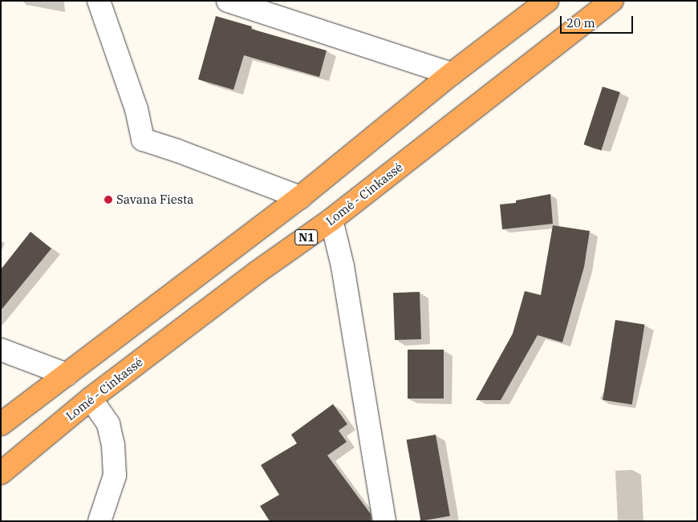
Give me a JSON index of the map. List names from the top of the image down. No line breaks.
{"streets":{"highway":["Lomé - Cinkassé","N1"]},"places":["Savana Fiesta"],"scale_bar":"20 m"}
